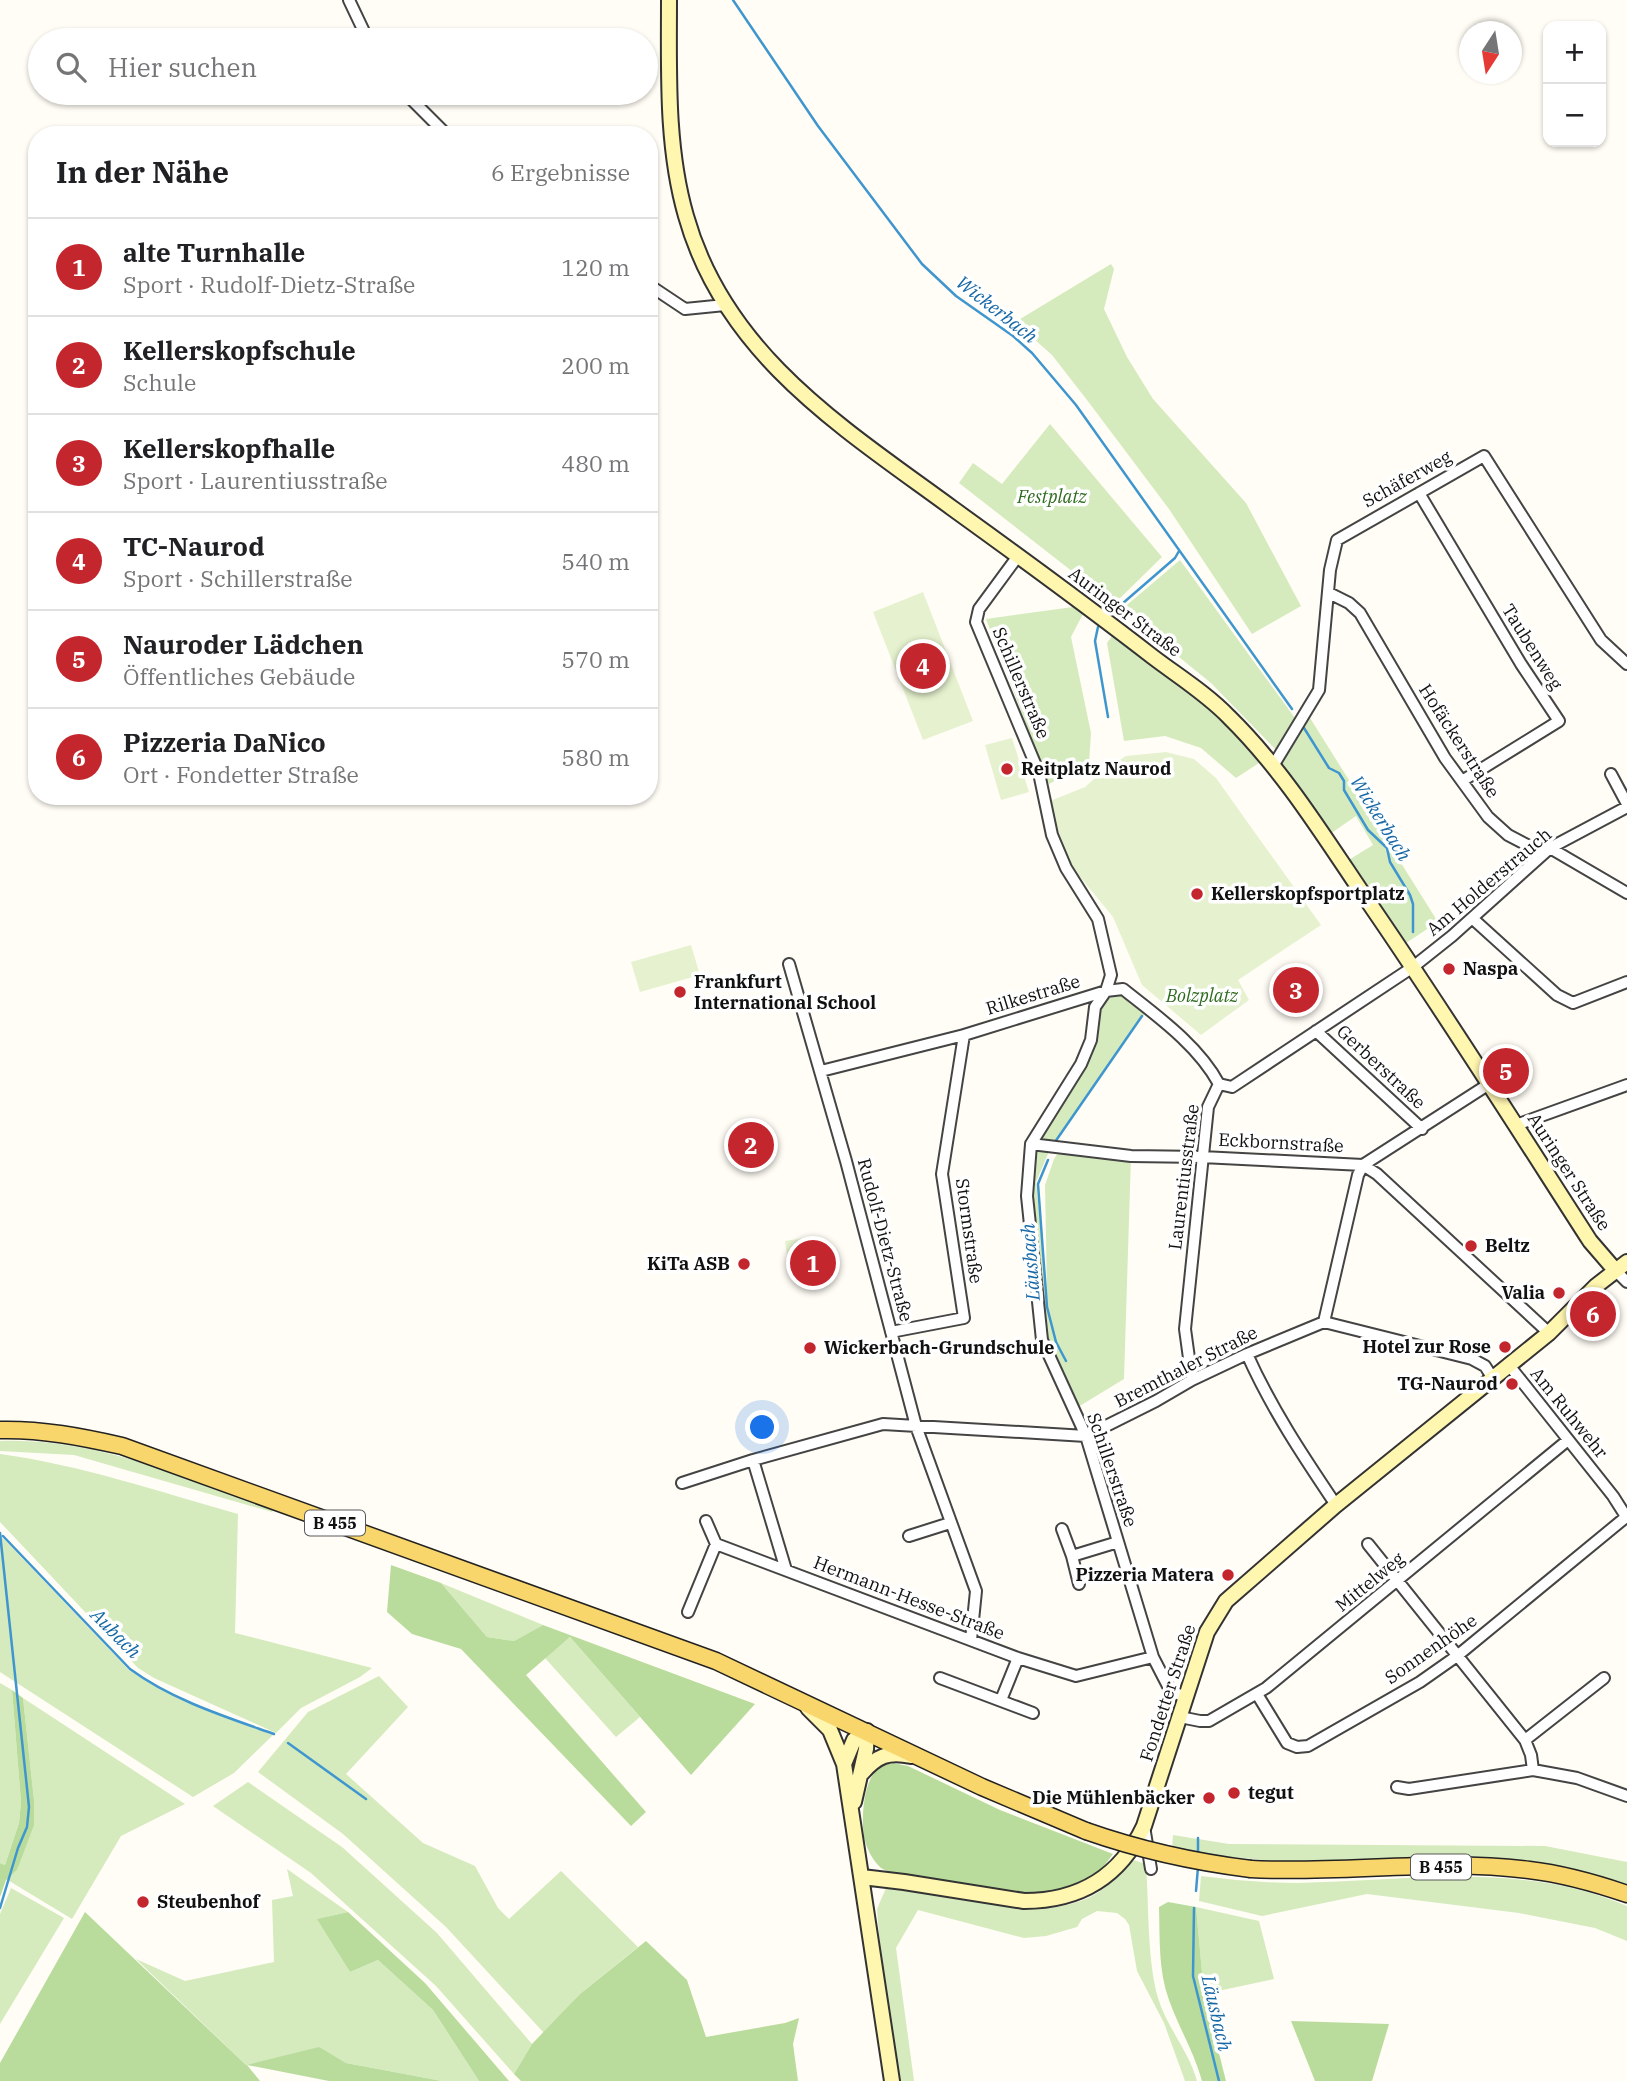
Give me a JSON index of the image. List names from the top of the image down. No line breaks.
{"streets":{"main road":["B 455"],"street":["Schäferweg","Auringer Straße","Taubenweg","Schillerstraße","Hofäckerstraße","Am Holderstrauch","Rilkestraße","Gerberstraße","Eckbornstraße","Laurentiusstraße","Stormstraße","Rudolf-Dietz-Straße","Bremthaler Straße","Am Ruhwehr","Mittelweg","Hermann-Hesse-Straße","Sonnenhöhe","Fondetter Straße"]},"crossings":[["Schäferweg","Auringer Straße"],["Schäferweg","Taubenweg"],["Schäferweg","Hofäckerstraße"],["Auringer Straße","Schillerstraße"],["Auringer Straße","Am Holderstrauch"],["Auringer Straße","Fondetter Straße"],["Taubenweg","Hofäckerstraße"],["Schillerstraße","Rilkestraße"],["Schillerstraße","Eckbornstraße"],["Schillerstraße","Bremthaler Straße"],["Schillerstraße","Hermann-Hesse-Straße"],["Schillerstraße","Fondetter Straße"],["Hofäckerstraße","Am Holderstrauch"],["Rilkestraße","Laurentiusstraße"],["Rilkestraße","Stormstraße"],["Rilkestraße","Rudolf-Dietz-Straße"],["Eckbornstraße","Laurentiusstraße"],["Eckbornstraße","Fondetter Straße"],["Laurentiusstraße","Bremthaler Straße"],["Stormstraße","Rudolf-Dietz-Straße"],["Rudolf-Dietz-Straße","Bremthaler Straße"],["Rudolf-Dietz-Straße","Hermann-Hesse-Straße"],["Bremthaler Straße","Hermann-Hesse-Straße"],["Am Ruhwehr","Mittelweg"],["Am Ruhwehr","Sonnenhöhe"],["Am Ruhwehr","Fondetter Straße"],["Mittelweg","Sonnenhöhe"],["Mittelweg","Fondetter Straße"]],"water":["Wickerbach","Läusbach","Aubach"],"parks":["Festplatz","Bolzplatz"],"places":["Reitplatz Naurod","Kellerskopfsportplatz","Naspa","Frankfurt International School","Beltz","KiTa ASB","Valia","Hotel zur Rose","Wickerbach-Grundschule","TG-Naurod","Pizzeria Matera","tegut","Die Mühlenbäcker","Steubenhof"],"north":"bottom","page":{"map_buttons":["+","−"],"search":"Hier suchen","heading":["In der Nähe","6 Ergebnisse"],"list":[{"mark":"1","name":"alte Turnhalle","note":"Sport · Rudolf-Dietz-Straße","value":"120 m"},{"mark":"2","name":"Kellerskopfschule","note":"Schule","value":"200 m"},{"mark":"3","name":"Kellerskopfhalle","note":"Sport · Laurentiusstraße","value":"480 m"},{"mark":"4","name":"TC-Naurod","note":"Sport · Schillerstraße","value":"540 m"},{"mark":"5","name":"Nauroder Lädchen","note":"Öffentliches Gebäude","value":"570 m"},{"mark":"6","name":"Pizzeria DaNico","note":"Ort · Fondetter Straße","value":"580 m"}],"pins":["4","3","5","2","1","6"]}}
